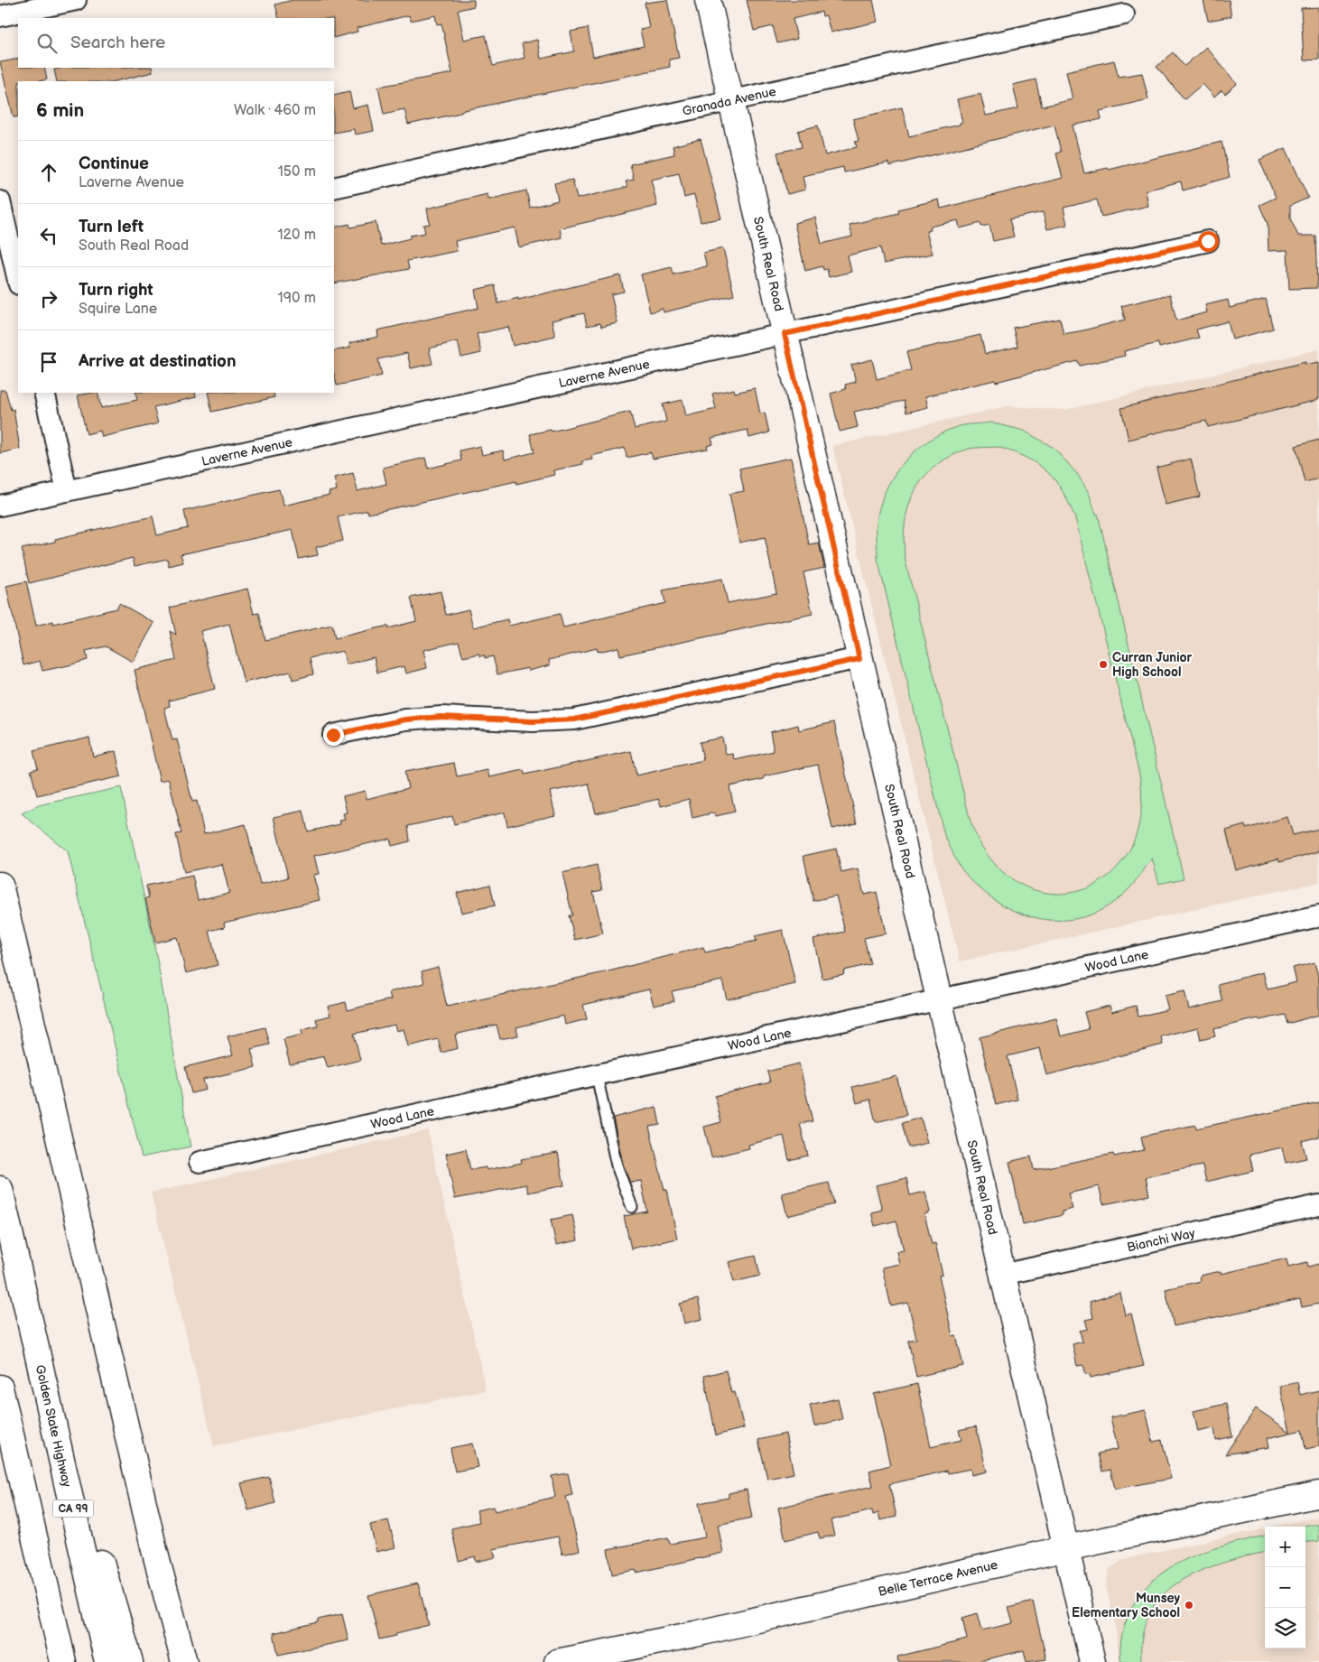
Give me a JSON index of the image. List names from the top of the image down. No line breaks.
{"streets":{"main road":["South Real Road","Golden State Highway","CA 99","Belle Terrace Avenue"],"street":["Granada Avenue","Laverne Avenue","Wood Lane","Bianchi Way"]},"crossings":[["Granada Avenue","South Real Road"],["South Real Road","Laverne Avenue"],["South Real Road","Wood Lane"],["South Real Road","Bianchi Way"],["South Real Road","Belle Terrace Avenue"]],"places":["Curran Junior High School","Munsey Elementary School"],"page":{"search":"Search here","heading":["6 min","Walk · 460 m"],"list":[["Continue","Laverne Avenue","150 m"],["Turn left","South Real Road","120 m"],["Turn right","Squire Lane","190 m"],"Arrive at destination"],"map_buttons":["+","−"]}}
